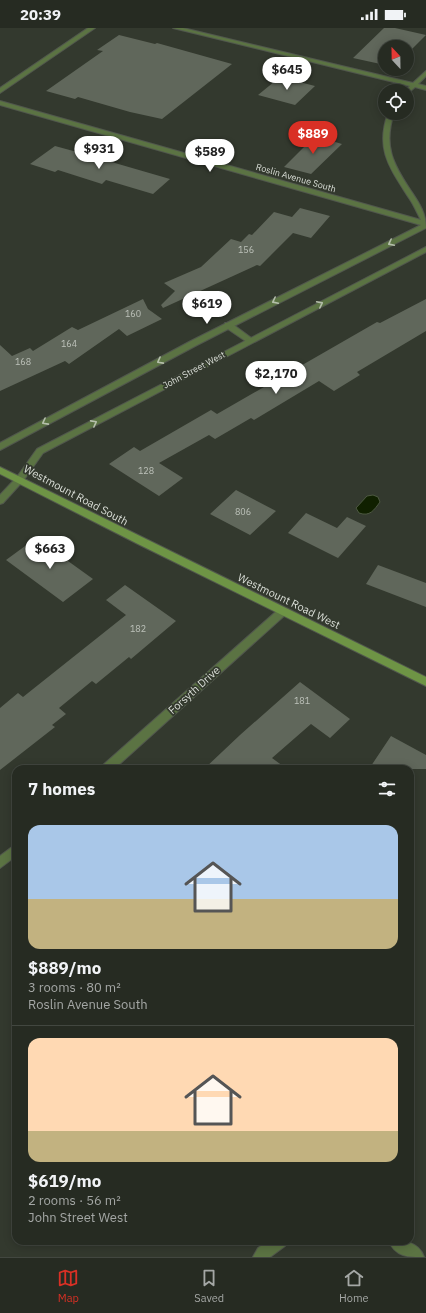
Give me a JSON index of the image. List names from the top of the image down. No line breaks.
{"streets":{"main road":["Westmount Road South","Westmount Road West"],"street":["Roslin Avenue South","John Street West","Forsyth Drive"]},"crossings":[["John Street West","Westmount Road South"],["Westmount Road South","Westmount Road West"],["Westmount Road West","Forsyth Drive"]],"house_numbers":["156","160","164","168","128","806","182","181"],"north":"top","page":{"status":"20:39","price":["$645","$889","$931","$589","$619","$2,170","$663"],"heading":"7 homes","list":[{"name":"$889/mo","note":"3 rooms · 80 m² · Roslin Avenue South"},{"name":"$619/mo","note":"2 rooms · 56 m² · John Street West"}],"tabs":["Map","Saved","Home"]}}
